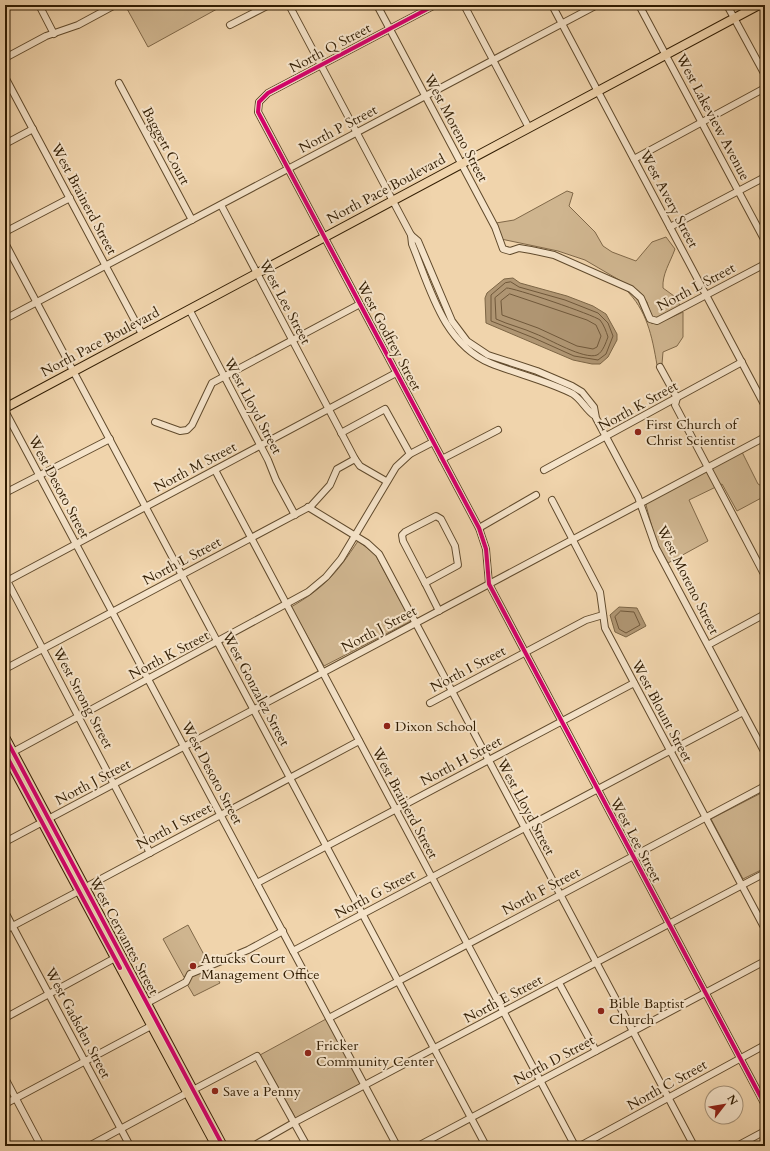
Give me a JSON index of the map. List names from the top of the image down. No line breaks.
{"streets":{"main road":["North Pace Boulevard","West Cervantes Street"],"street":["North Q Street","West Lakeview Avenue","West Moreno Street","North P Street","Baggett Court","West Brainerd Street","West Avery Street","North L Street","West Lee Street","West Godfrey Street","West Lloyd Street","North K Street","North M Street","West Desoto Street","North J Street","North I Street","West Gonzalez Street","West Strong Street","West Blount Street","North H Street","North F Street","North G Street","North E Street","West Gadsden Street","North D Street","North C Street"]},"crossings":[["North Q Street","West Moreno Street"],["North Q Street","West Godfrey Street"],["West Lakeview Avenue","North Pace Boulevard"],["West Moreno Street","North P Street"],["West Moreno Street","North Pace Boulevard"],["West Moreno Street","North L Street"],["West Moreno Street","North K Street"],["West Moreno Street","North J Street"],["West Moreno Street","North G Street"],["North P Street","Baggett Court"],["North P Street","West Brainerd Street"],["North P Street","West Avery Street"],["North P Street","West Lee Street"],["North P Street","West Godfrey Street"],["North P Street","West Gonzalez Street"],["North Pace Boulevard","West Brainerd Street"],["North Pace Boulevard","West Avery Street"],["North Pace Boulevard","West Lee Street"],["North Pace Boulevard","West Godfrey Street"],["North Pace Boulevard","West Lloyd Street"],["North Pace Boulevard","West Desoto Street"],["North Pace Boulevard","West Gonzalez Street"],["West Brainerd Street","North L Street"],["West Brainerd Street","North K Street"],["West Brainerd Street","North M Street"],["West Brainerd Street","North J Street"],["West Brainerd Street","North I Street"],["West Brainerd Street","North H Street"],["West Brainerd Street","North F Street"],["West Brainerd Street","North G Street"],["West Brainerd Street","North E Street"],["West Brainerd Street","North D Street"],["West Avery Street","North L Street"],["West Avery Street","North K Street"],["North L Street","West Lee Street"],["North L Street","West Lloyd Street"],["North L Street","West Desoto Street"],["North L Street","West Gonzalez Street"],["North L Street","West Strong Street"],["West Lee Street","West Godfrey Street"],["West Lee Street","North M Street"],["West Lee Street","North J Street"],["West Lee Street","North I Street"],["West Lee Street","North H Street"],["West Lee Street","North F Street"],["West Lee Street","North G Street"],["West Lee Street","North E Street"],["West Lee Street","North D Street"],["West Lee Street","North C Street"],["West Godfrey Street","North K Street"],["West Godfrey Street","North M Street"],["West Godfrey Street","North J Street"],["West Lloyd Street","North K Street"],["West Lloyd Street","North M Street"],["West Lloyd Street","North J Street"],["West Lloyd Street","North I Street"],["West Lloyd Street","North H Street"],["West Lloyd Street","North F Street"],["West Lloyd Street","North G Street"],["West Lloyd Street","North E Street"],["West Lloyd Street","North D Street"],["West Lloyd Street","North C Street"],["North K Street","West Desoto Street"],["North K Street","West Gonzalez Street"],["North K Street","West Strong Street"],["North K Street","West Cervantes Street"],["North M Street","West Desoto Street"],["North M Street","West Gonzalez Street"],["North M Street","West Strong Street"],["West Desoto Street","North J Street"],["West Desoto Street","North I Street"],["West Desoto Street","North H Street"],["West Desoto Street","North F Street"],["West Desoto Street","North G Street"],["West Desoto Street","North E Street"],["North J Street","West Gonzalez Street"],["North J Street","West Strong Street"],["North J Street","West Blount Street"],["North J Street","West Cervantes Street"],["North I Street","West Gonzalez Street"],["North I Street","West Strong Street"],["North I Street","West Blount Street"],["North I Street","West Cervantes Street"],["North I Street","West Gadsden Street"],["West Gonzalez Street","North H Street"],["West Gonzalez Street","North F Street"],["West Gonzalez Street","North G Street"],["West Gonzalez Street","North E Street"],["West Gonzalez Street","North D Street"],["West Blount Street","North H Street"],["West Blount Street","North F Street"],["West Blount Street","North G Street"],["West Blount Street","North E Street"]],"places":["First Church of Christ Scientist","Dixon School","Attucks Court Management Office","Bible Baptist Church","Fricker Community Center","Save a Penny"],"north":"top right"}
